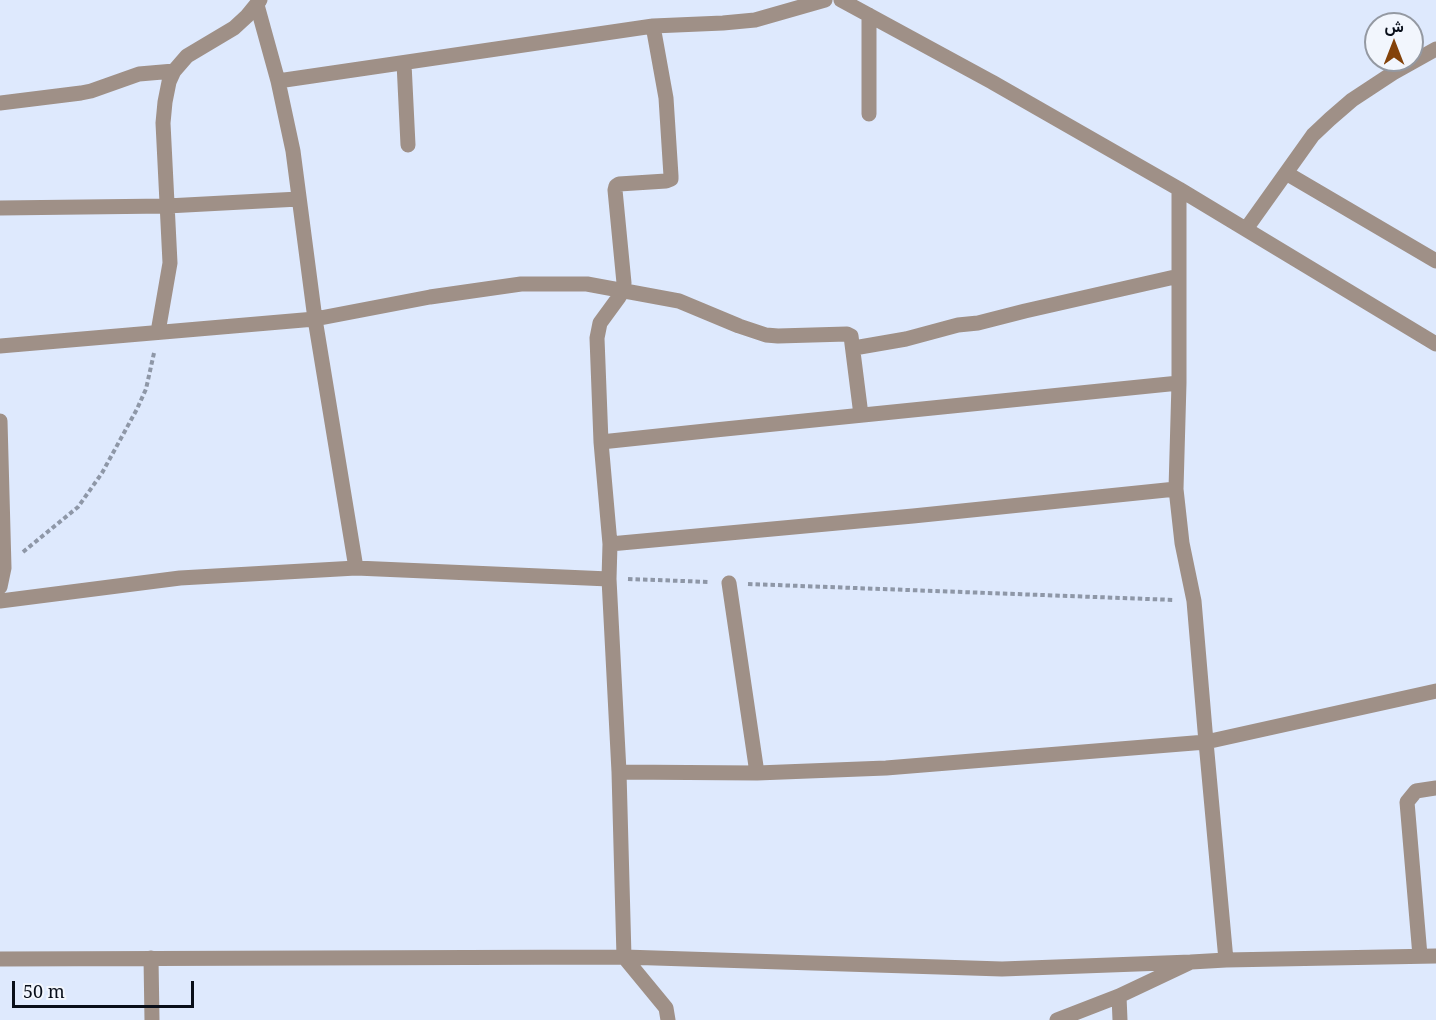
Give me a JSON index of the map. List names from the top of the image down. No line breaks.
{"scale_bar":"50 m","north":"top"}
